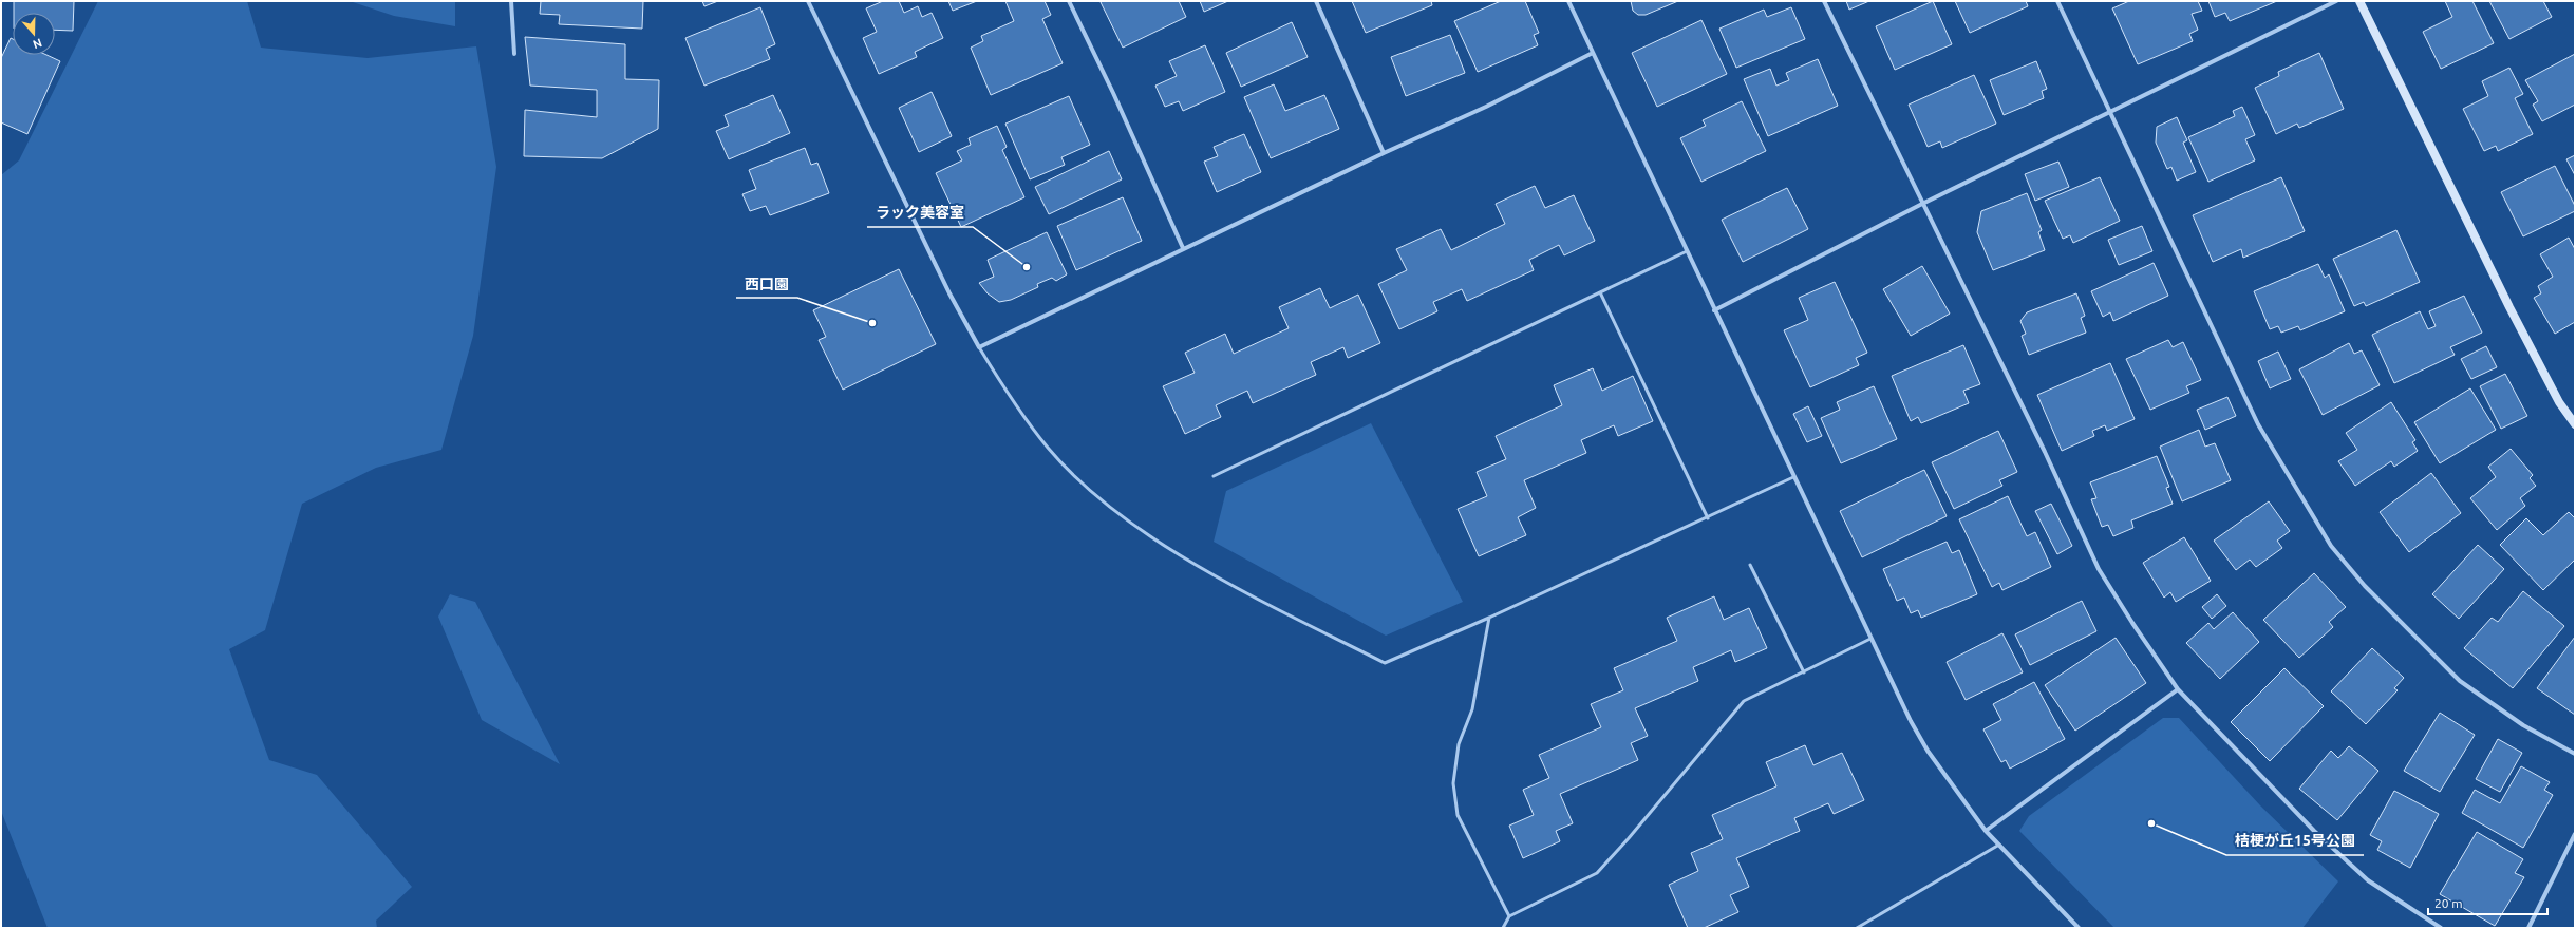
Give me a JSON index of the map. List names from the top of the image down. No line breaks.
{"places":["ラック美容室","西口園","桔梗が丘15号公園"],"scale_bar":"20 m","north":"bottom"}
